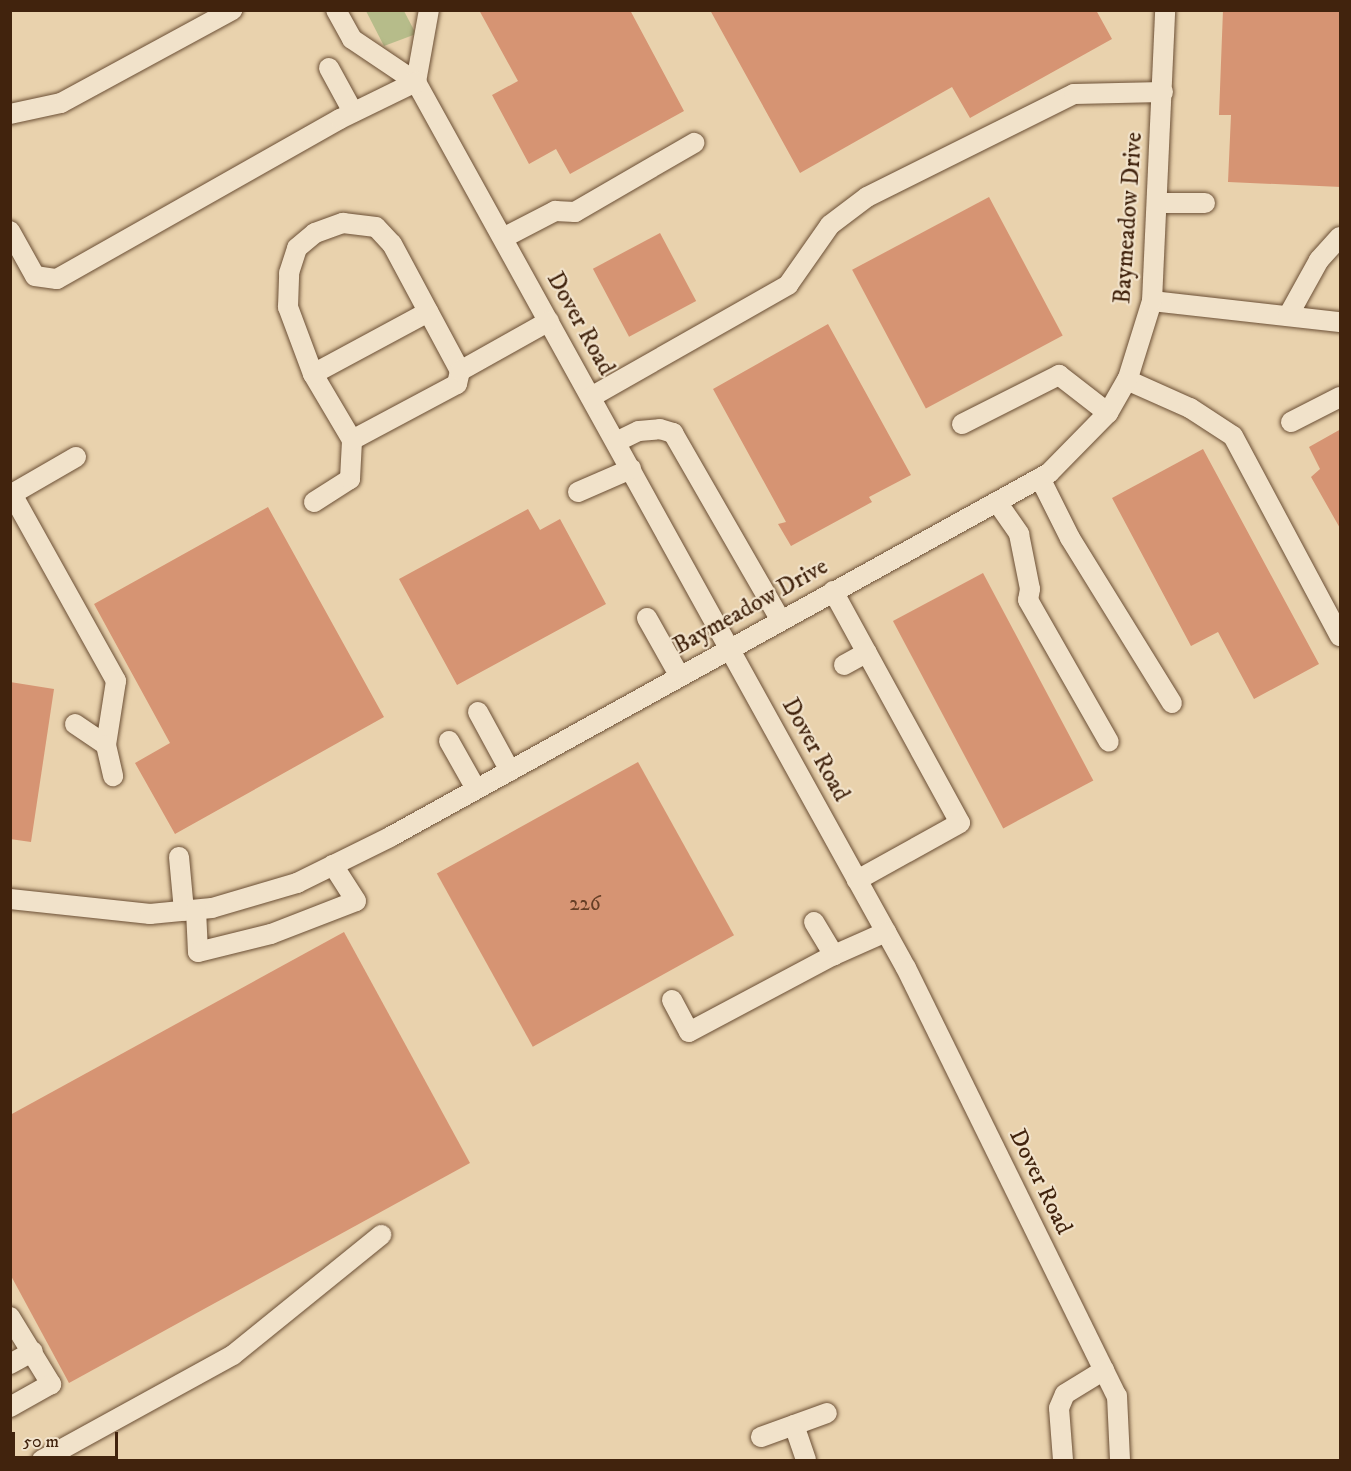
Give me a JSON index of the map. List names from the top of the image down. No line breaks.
{"streets":{"street":["Baymeadow Drive","Dover Road"]},"crossings":[["Baymeadow Drive","Dover Road"]],"house_numbers":["226"],"scale_bar":"50 m"}
